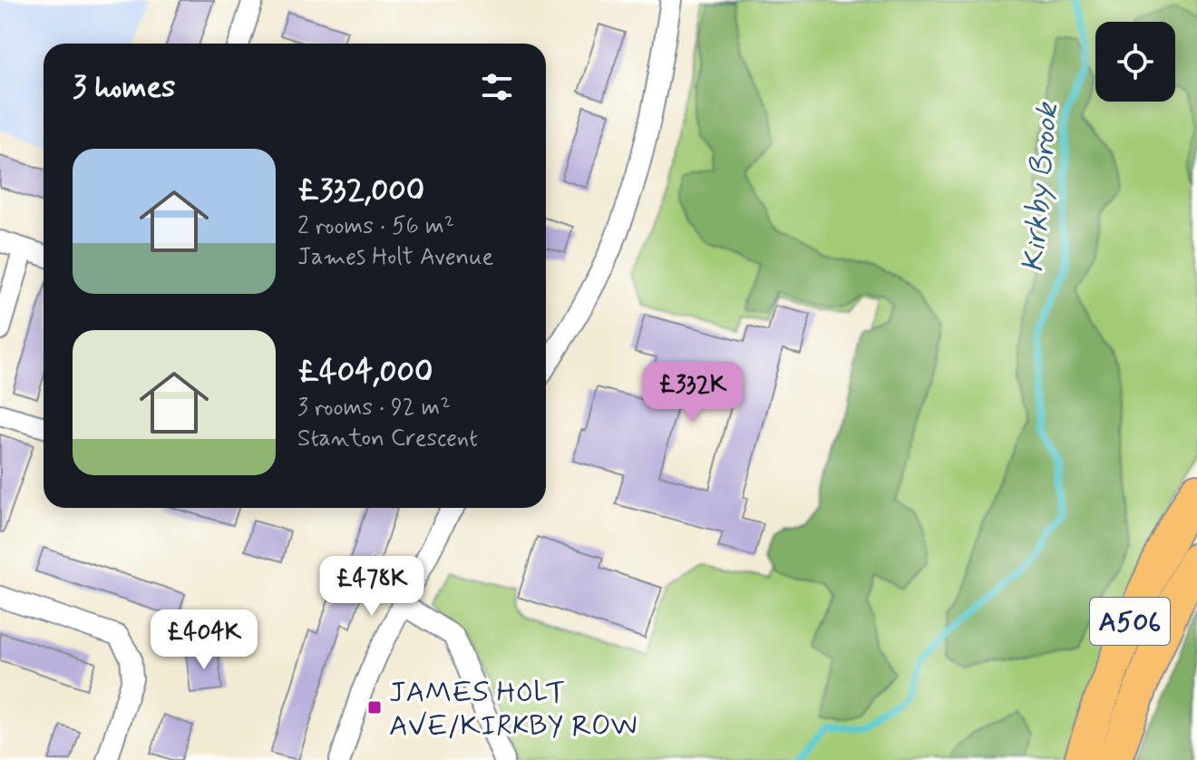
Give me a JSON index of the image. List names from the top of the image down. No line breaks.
{"streets":{"main road":["A506"]},"water":["Kirkby Brook"],"places":{"transit":["JAMES HOLT AVE/KIRKBY ROW"]},"page":{"heading":"3 homes","list":[{"name":"£332,000","note":"2 rooms · 56 m² · James Holt Avenue"},{"name":"£404,000","note":"3 rooms · 92 m² · Stanton Crescent"}],"price":["£332K","£478K","£404K"]}}
